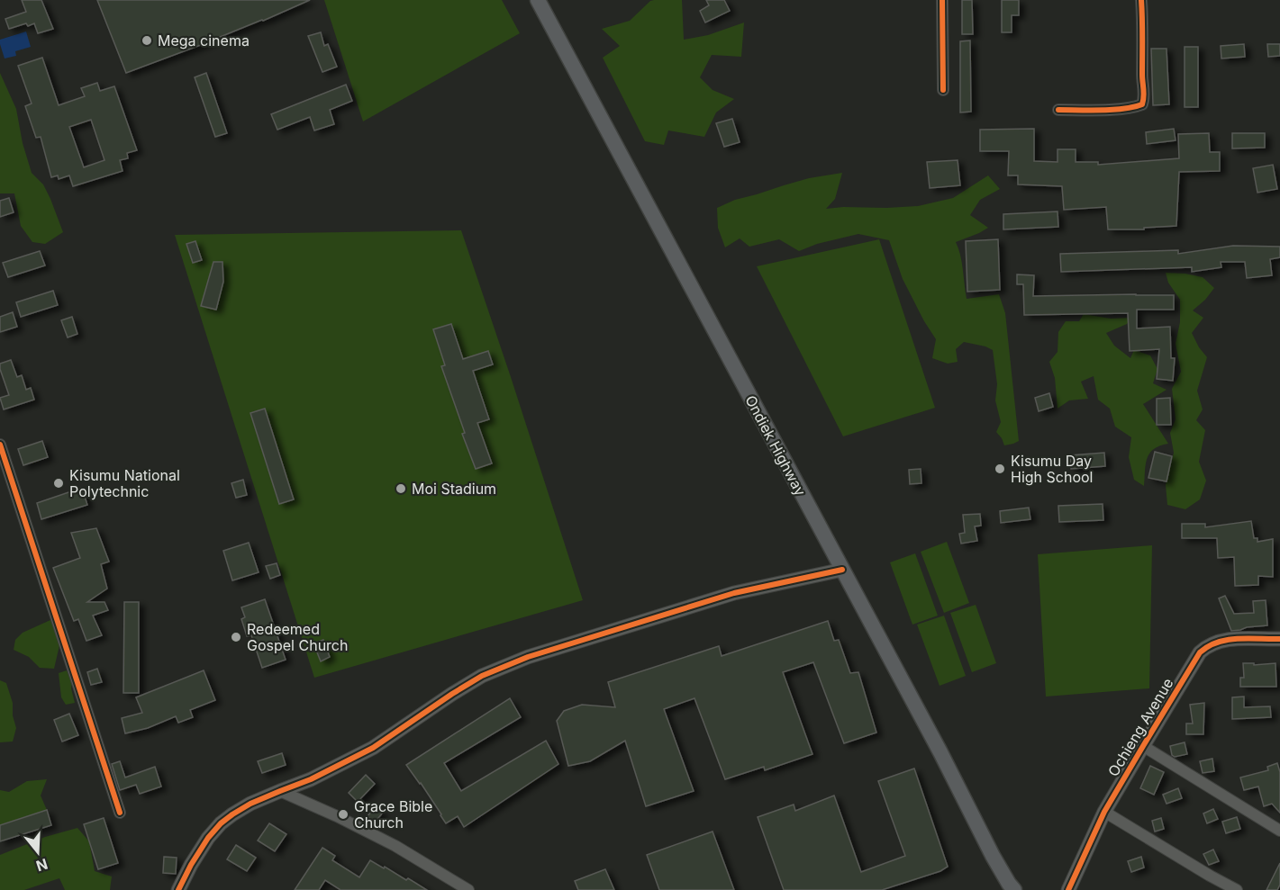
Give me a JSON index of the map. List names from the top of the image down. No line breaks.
{"streets":{"main road":["Ondiek Highway"],"street":["Ochieng Avenue"]},"places":["Mega cinema","Kisumu Day High School","Kisumu National Polytechnic","Moi Stadium","Redeemed Gospel Church","Grace Bible Church"],"north":"bottom"}
